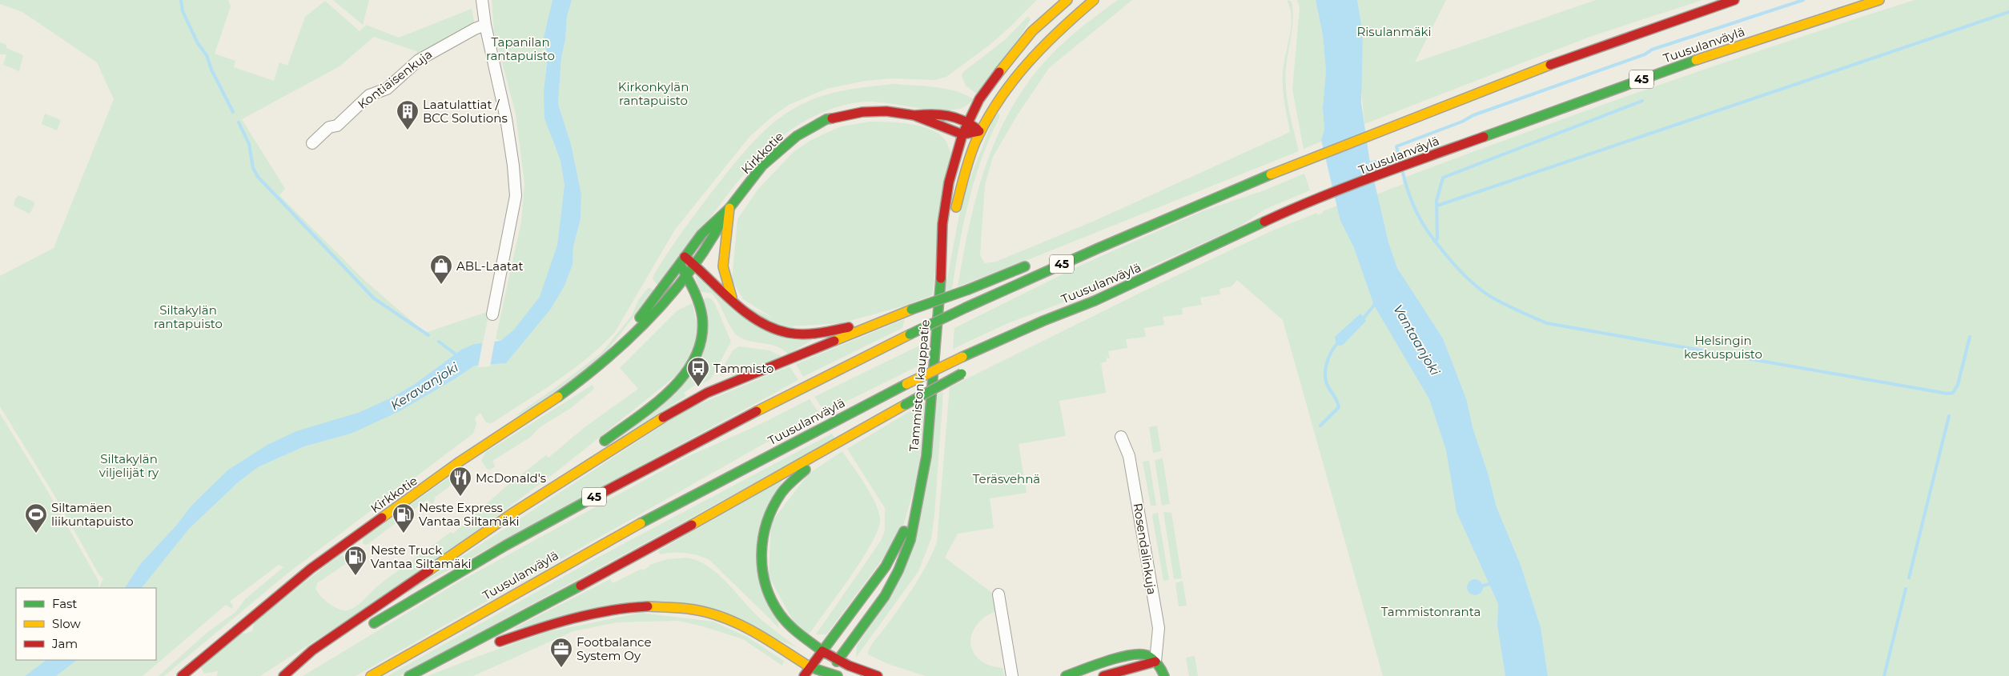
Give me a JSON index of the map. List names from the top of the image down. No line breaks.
{"streets":{"main road":["Tuusulanväylä","45","Kirkkotie","Tammiston kauppatie"],"street":["Kontiaisenkuja","Rosendalinkuja"]},"crossings":[["Kirkkotie","Tammiston kauppatie"]],"water":["Vantaanjoki","Keravanjoki"],"parks":["Risulanmäki","Tapanilan rantapuisto","Kirkonkylän rantapuisto","Siltakylän rantapuisto","Helsingin keskuspuisto","Siltakylän viljelijät ry","Teräsvehnä","Tammistonranta"],"places":{"building":["Laatulattiat / BCC Solutions"],"shop":["ABL-Laatat"],"bus stop":["Tammisto"],"restaurant":["McDonald's"],"sports":["Siltamäen liikuntapuisto"],"fuel station":["Neste Express Vantaa Siltamäki","Neste Truck Vantaa Siltamäki"],"office":["Footbalance System Oy"]},"legend":["Fast","Slow","Jam"]}
